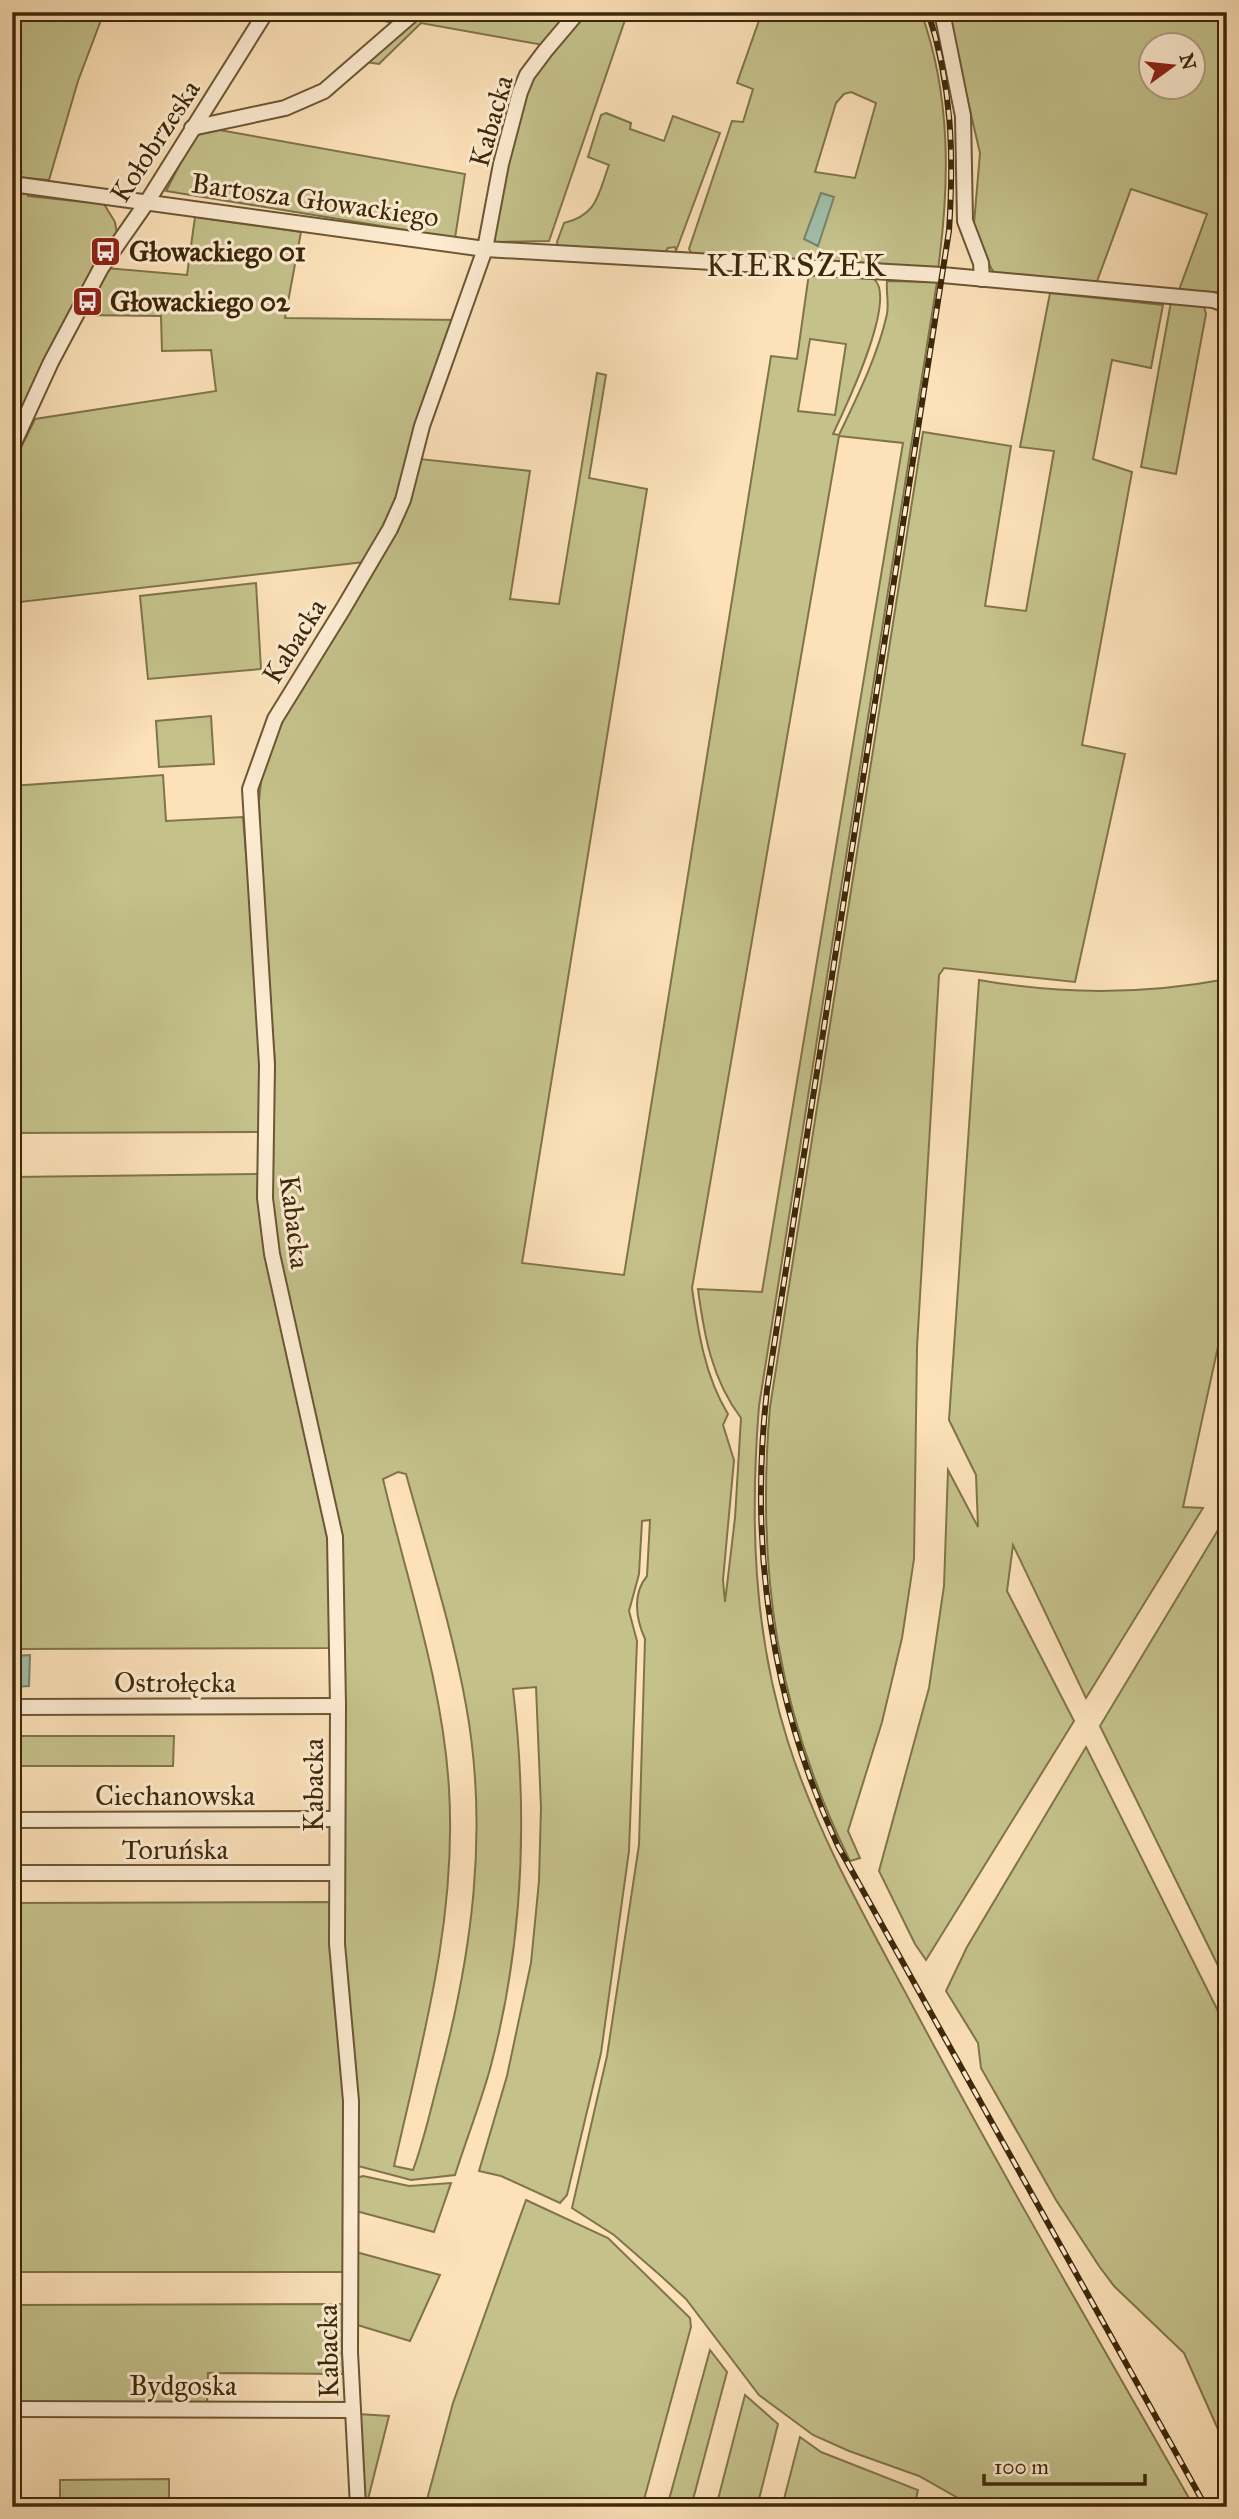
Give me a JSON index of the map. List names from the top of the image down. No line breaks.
{"streets":{"street":["Kabacka","Kołobrzeska","Bartosza Głowackiego","Ostrołęcka","Ciechanowska","Toruńska","Bydgoska"]},"crossings":[["Kabacka","Bartosza Głowackiego"],["Kabacka","Ostrołęcka"],["Kabacka","Ciechanowska"],["Kabacka","Toruńska"],["Kabacka","Bydgoska"],["Kołobrzeska","Bartosza Głowackiego"]],"districts":["KIERSZEK"],"places":{"bus stop":["Głowackiego 01","Głowackiego 02"]},"scale_bar":"100 m","north":"right"}
